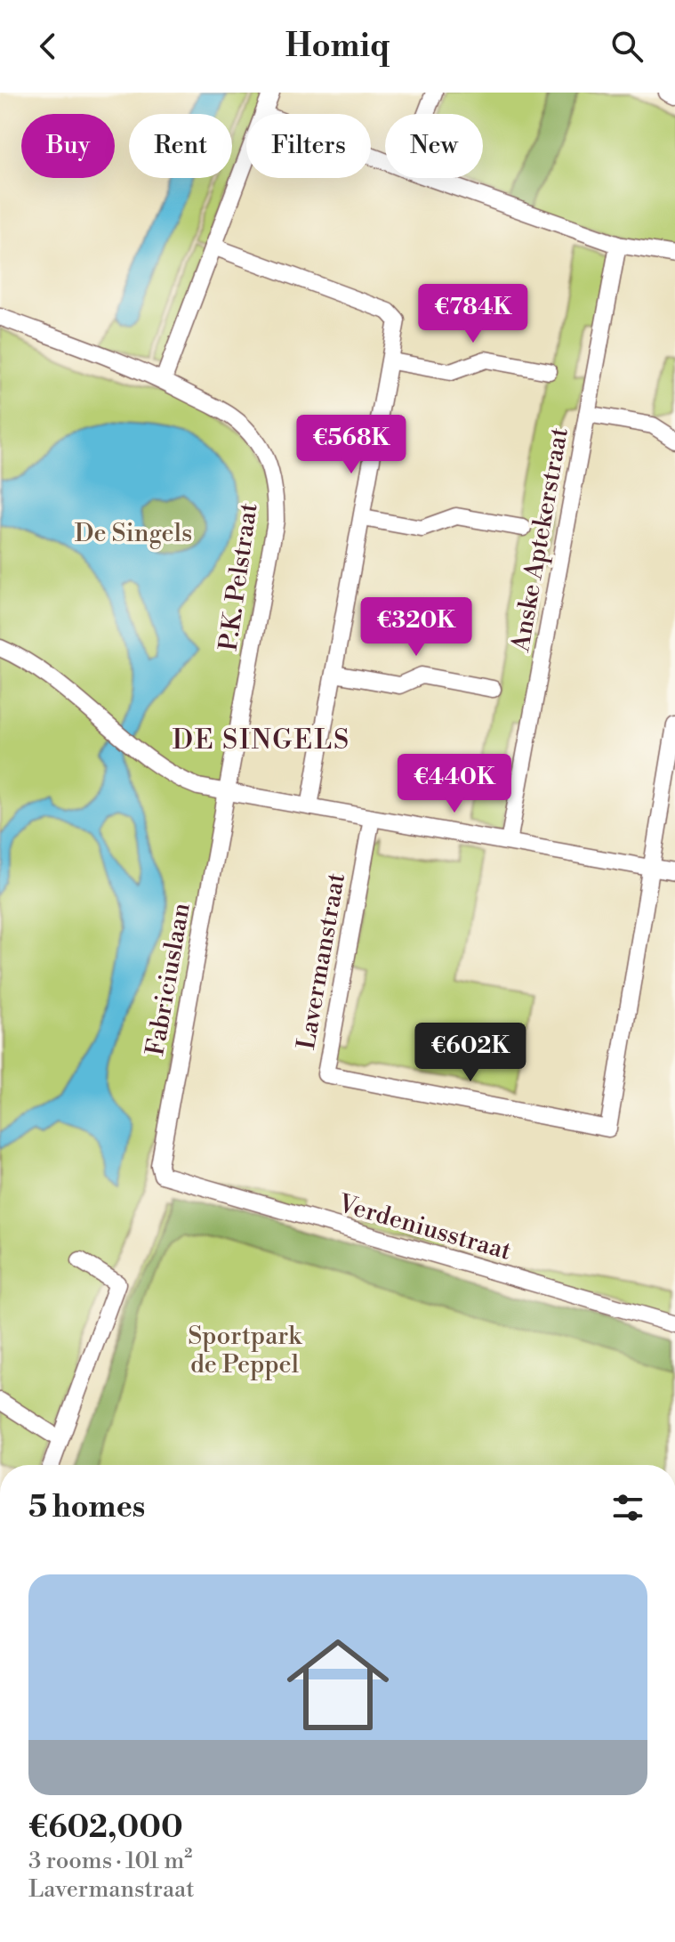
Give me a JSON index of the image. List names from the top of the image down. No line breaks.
{"streets":{"street":["Anske Aptekerstraat","P.K. Pelstraat","Lavermanstraat","Fabriciuslaan","Verdeniusstraat"]},"crossings":[["P.K. Pelstraat","Fabriciuslaan"],["Fabriciuslaan","Verdeniusstraat"]],"districts":["DE SINGELS"],"parks":["De Singels","Sportpark de Peppel"],"page":{"header":"Homiq","chip":["Buy","Rent","Filters","New"],"price":["€784K","€568K","€320K","€440K","€602K"],"heading":"5 homes","list":[{"name":"€602,000","note":"3 rooms · 101 m² · Lavermanstraat"}]}}
